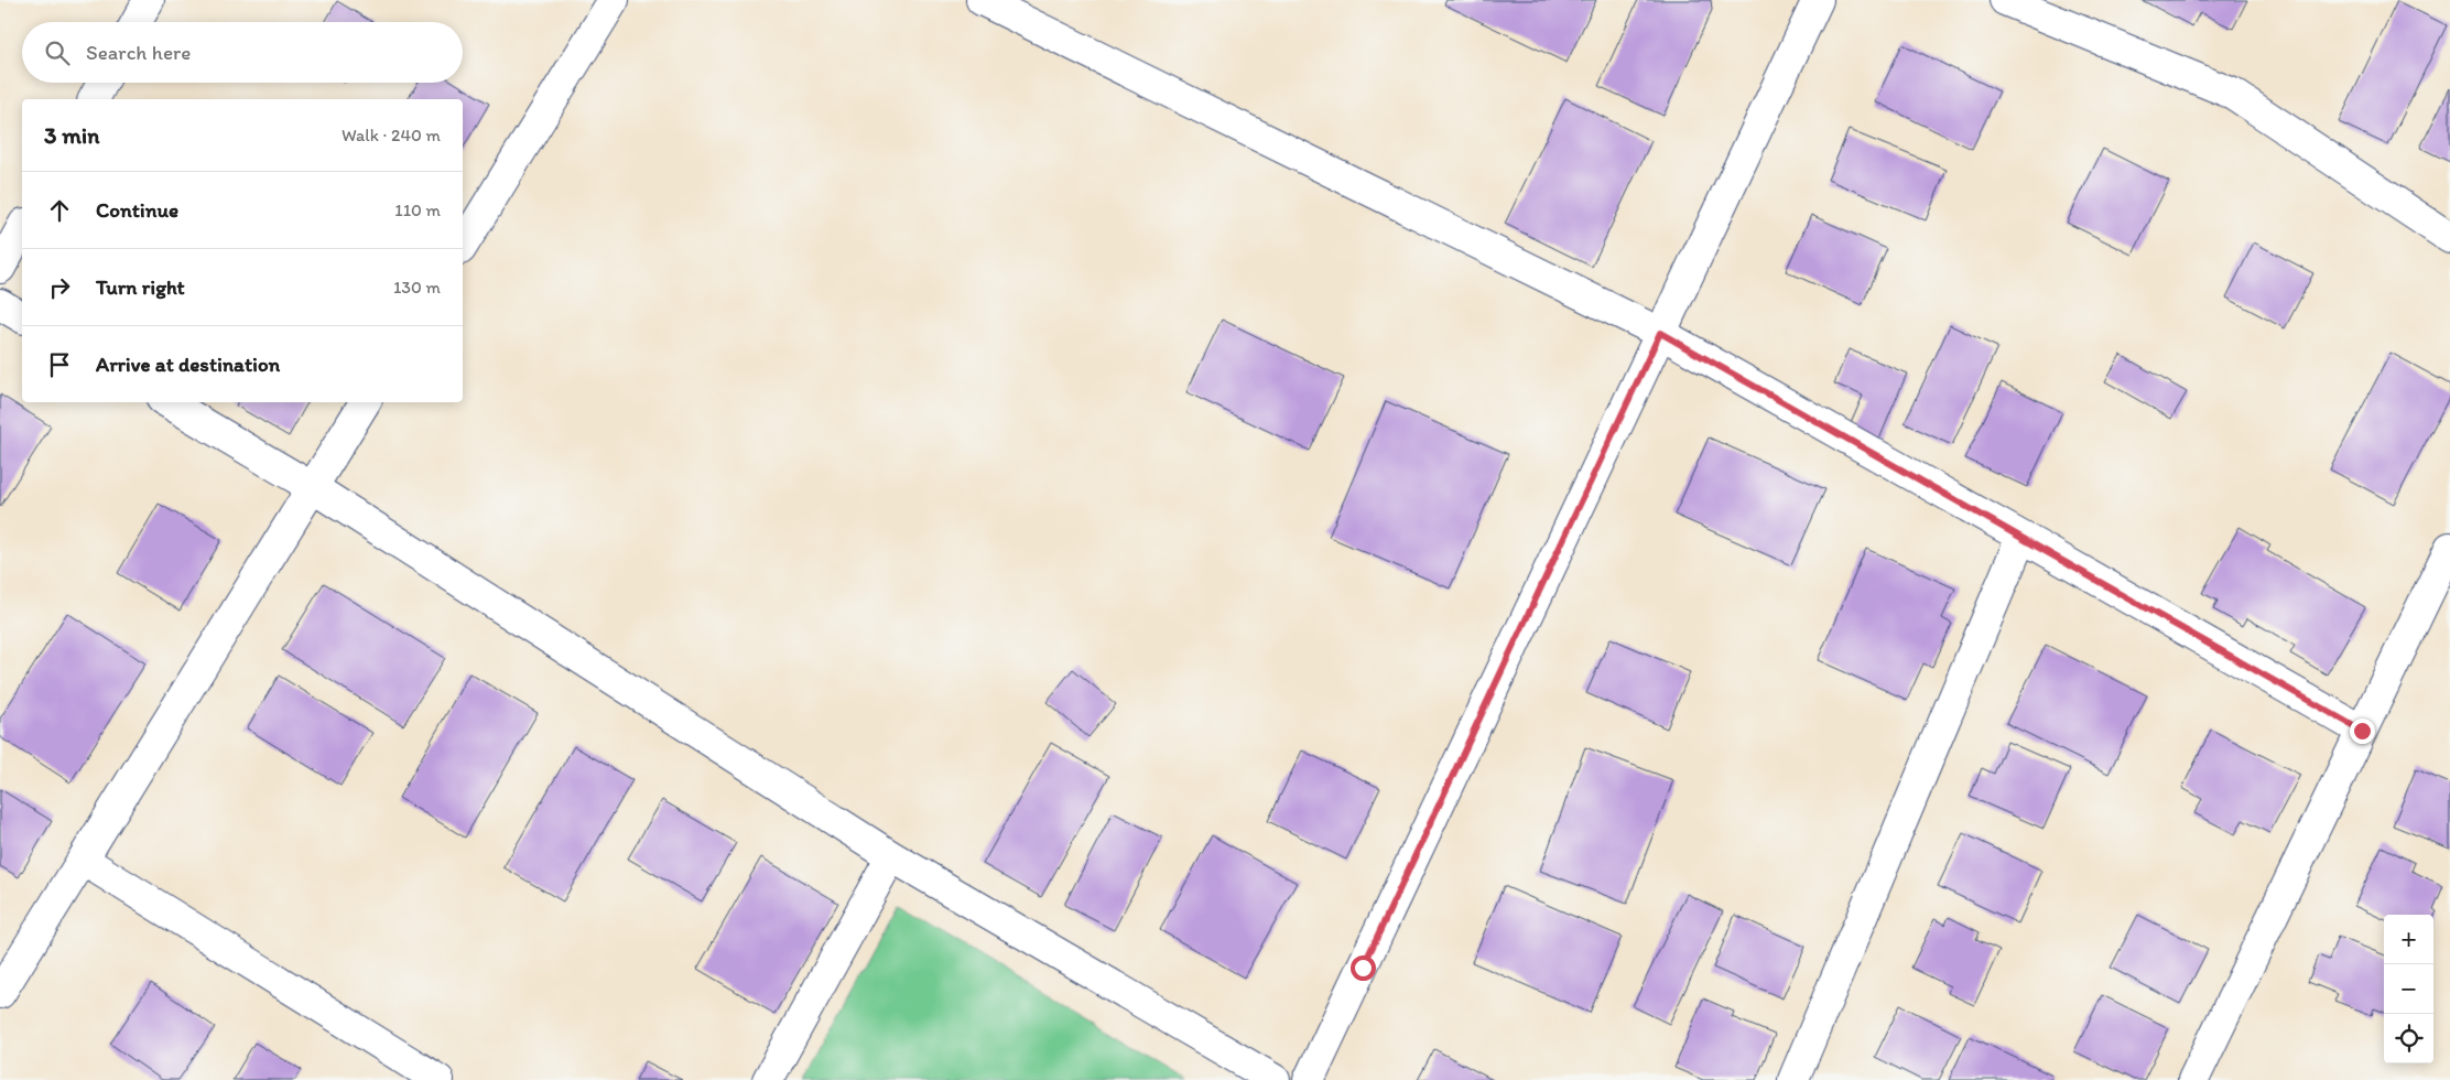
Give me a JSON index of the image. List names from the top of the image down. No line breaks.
{"page":{"search":"Search here","heading":["3 min","Walk · 240 m"],"list":[["Continue","110 m"],["Turn right","130 m"],"Arrive at destination"],"map_buttons":["+","−"]}}
